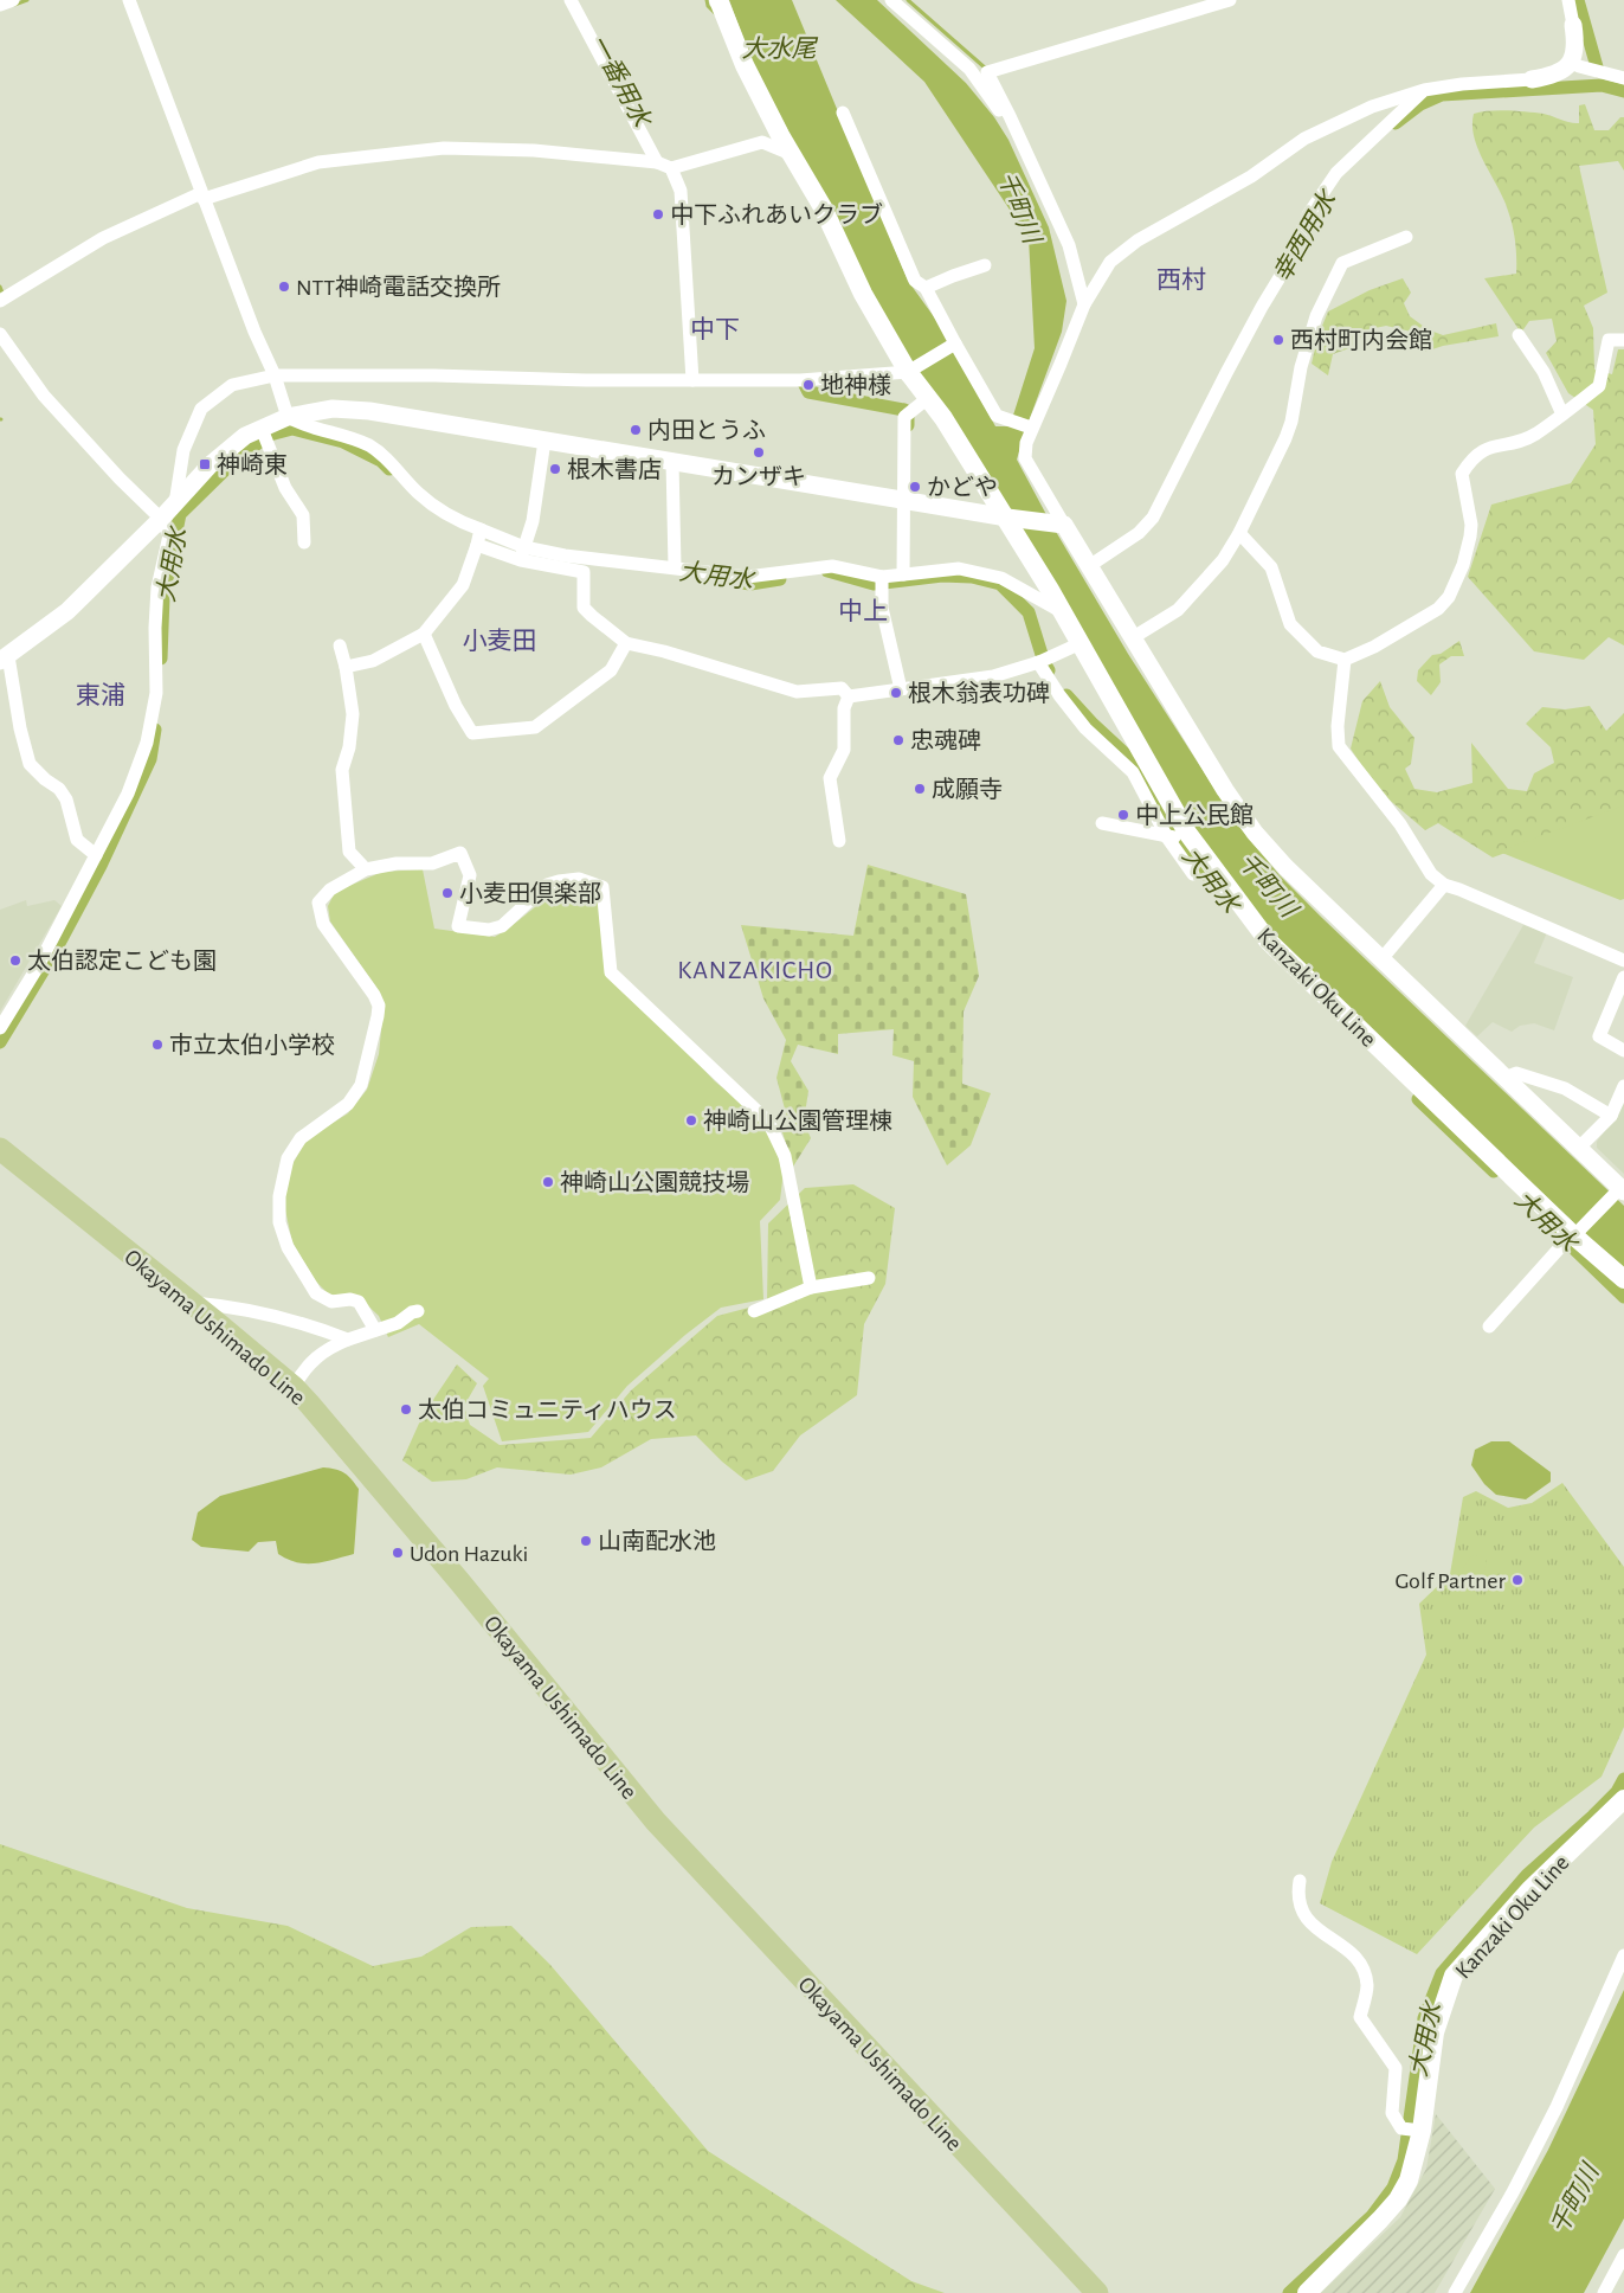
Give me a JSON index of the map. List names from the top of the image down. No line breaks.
{"streets":{"main road":["Kanzaki Oku Line","Okayama Ushimado Line"]},"districts":["西村","中下","中上","小麦田","東浦","KANZAKICHO"],"water":["大水尾","一番用水","千町川","幸西用水","大用水"],"places":{"other":["中下ふれあいクラブ","NTT神崎電話交換所","西村町内会館","地神様","内田とうふ","カンザキ","根木書店","かどや","根木翁表功碑","忠魂碑","成願寺","中上公民館","小麦田倶楽部","太伯認定こども園","市立太伯小学校","神崎山公園管理棟","神崎山公園競技場","太伯コミュニティハウス","山南配水池","Udon Hazuki","Golf Partner"],"transit":["神崎東"]}}
